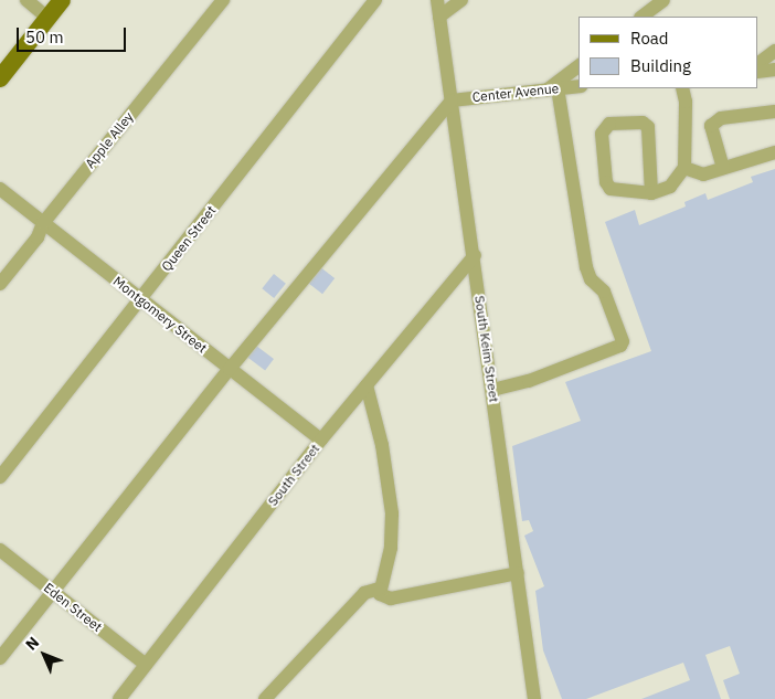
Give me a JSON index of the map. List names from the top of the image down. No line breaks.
{"streets":{"street":["Center Avenue","Apple Alley","Queen Street","Montgomery Street","South Keim Street","South Street","Eden Street"]},"crossings":[["Center Avenue","South Keim Street"],["Apple Alley","Montgomery Street"],["Queen Street","Montgomery Street"],["Montgomery Street","South Street"],["South Keim Street","South Street"],["South Street","Eden Street"]],"legend":["Road","Building"],"scale_bar":"50 m","north":"top left"}
